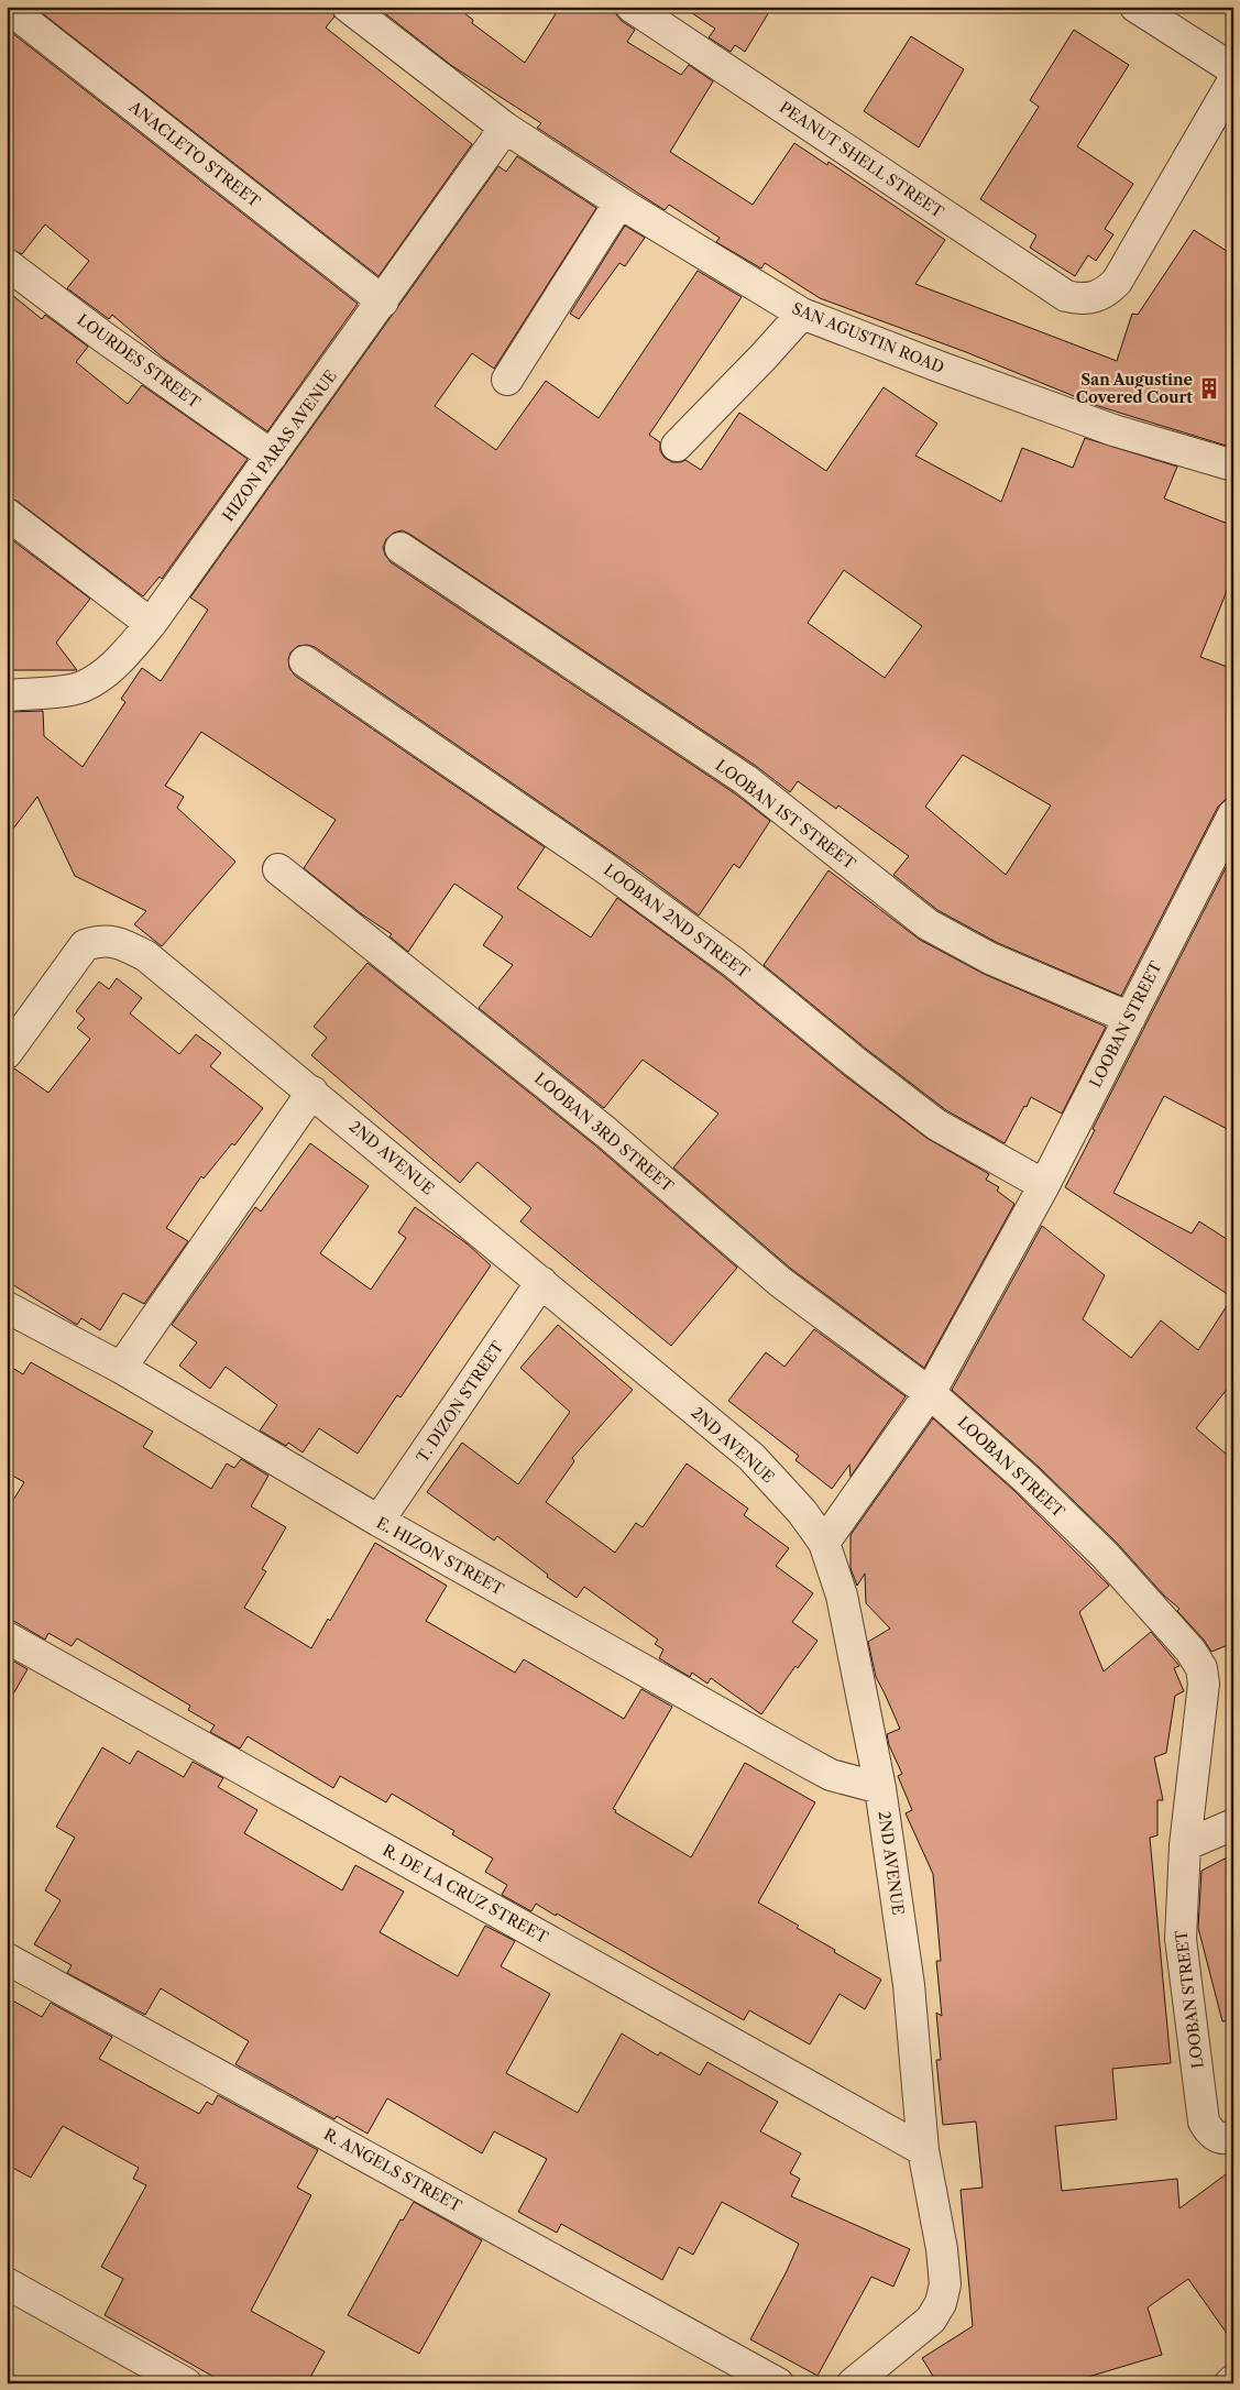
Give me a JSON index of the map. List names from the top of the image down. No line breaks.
{"streets":{"street":["ANACLETO STREET","PEANUT SHELL STREET","SAN AGUSTIN ROAD","LOURDES STREET","HIZON PARAS AVENUE","LOOBAN 1ST STREET","LOOBAN 2ND STREET","LOOBAN STREET","LOOBAN 3RD STREET","2ND AVENUE","T. DIZON STREET","E. HIZON STREET","R. DE LA CRUZ STREET","R. ANGELS STREET"]},"crossings":[["ANACLETO STREET","HIZON PARAS AVENUE"],["SAN AGUSTIN ROAD","HIZON PARAS AVENUE"],["LOURDES STREET","HIZON PARAS AVENUE"],["LOOBAN 1ST STREET","LOOBAN STREET"],["LOOBAN 2ND STREET","LOOBAN STREET"],["LOOBAN STREET","LOOBAN 3RD STREET"],["2ND AVENUE","T. DIZON STREET"],["2ND AVENUE","E. HIZON STREET"],["2ND AVENUE","R. DE LA CRUZ STREET"],["T. DIZON STREET","E. HIZON STREET"]],"places":{"building":["San Augustine Covered Court"]}}
